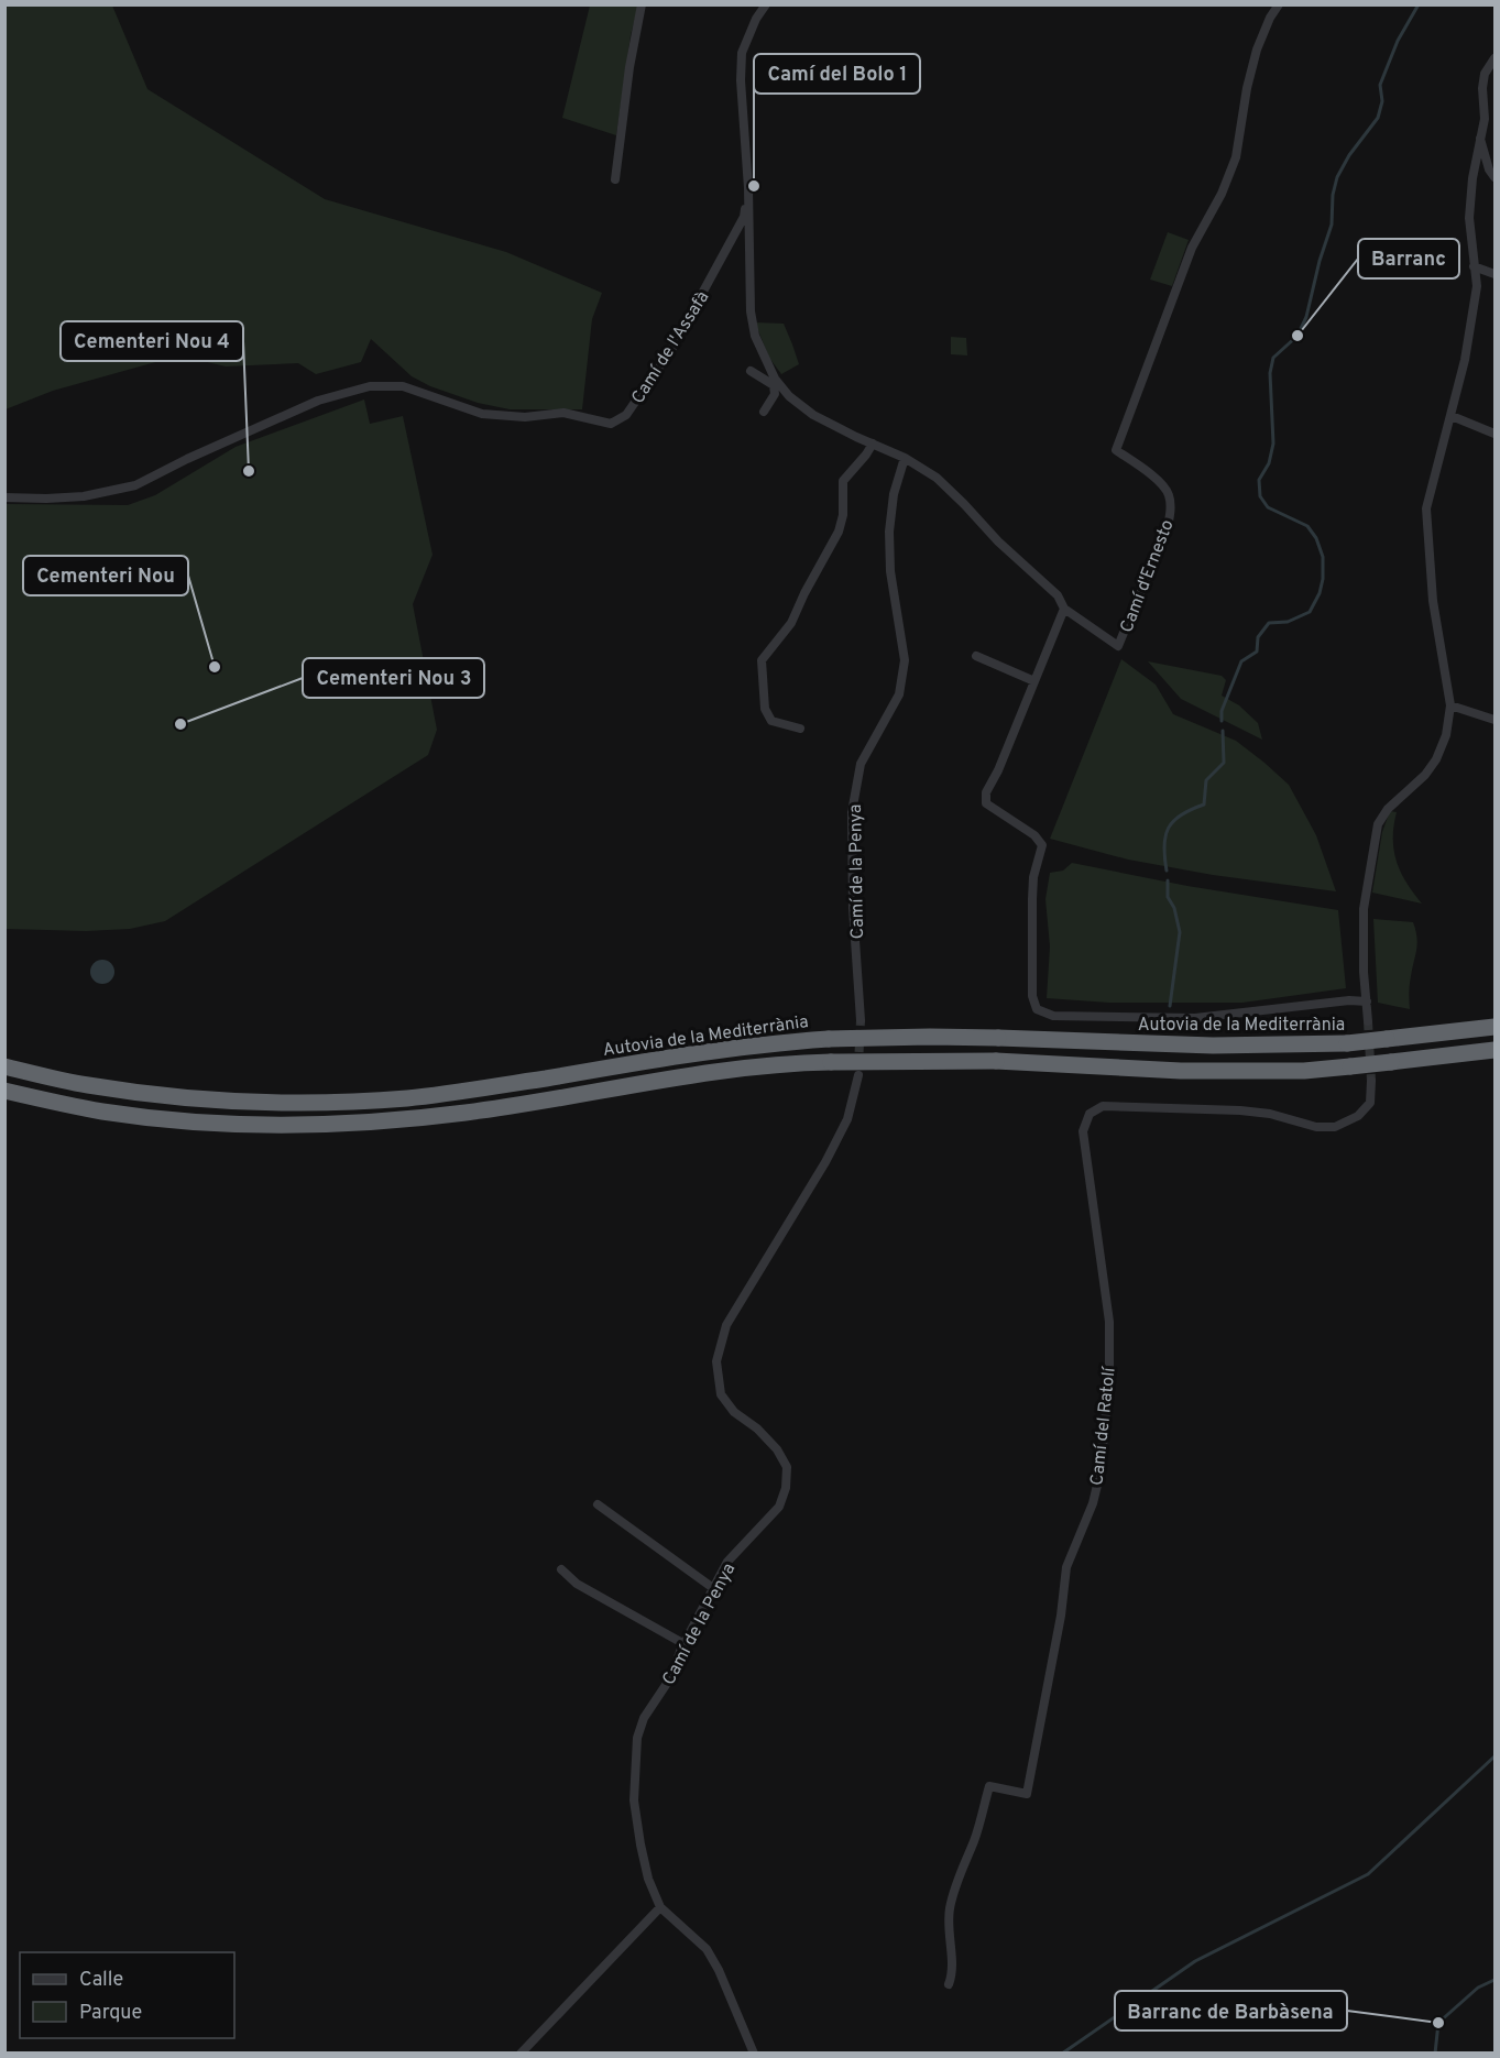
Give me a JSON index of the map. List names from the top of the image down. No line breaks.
{"streets":{"highway":["Autovia de la Mediterrània"],"street":["Camí de l'Assafà","Camí d'Ernesto","Camí de la Penya","Camí del Ratolí"]},"crossings":[["Camí de l'Assafà","Camí d'Ernesto"],["Camí d'Ernesto","Camí de la Penya"]],"places":["Camí del Bolo 1","Barranc","Cementeri Nou 4","Cementeri Nou","Cementeri Nou 3","Barranc de Barbàsena"],"legend":["Calle","Parque"]}
